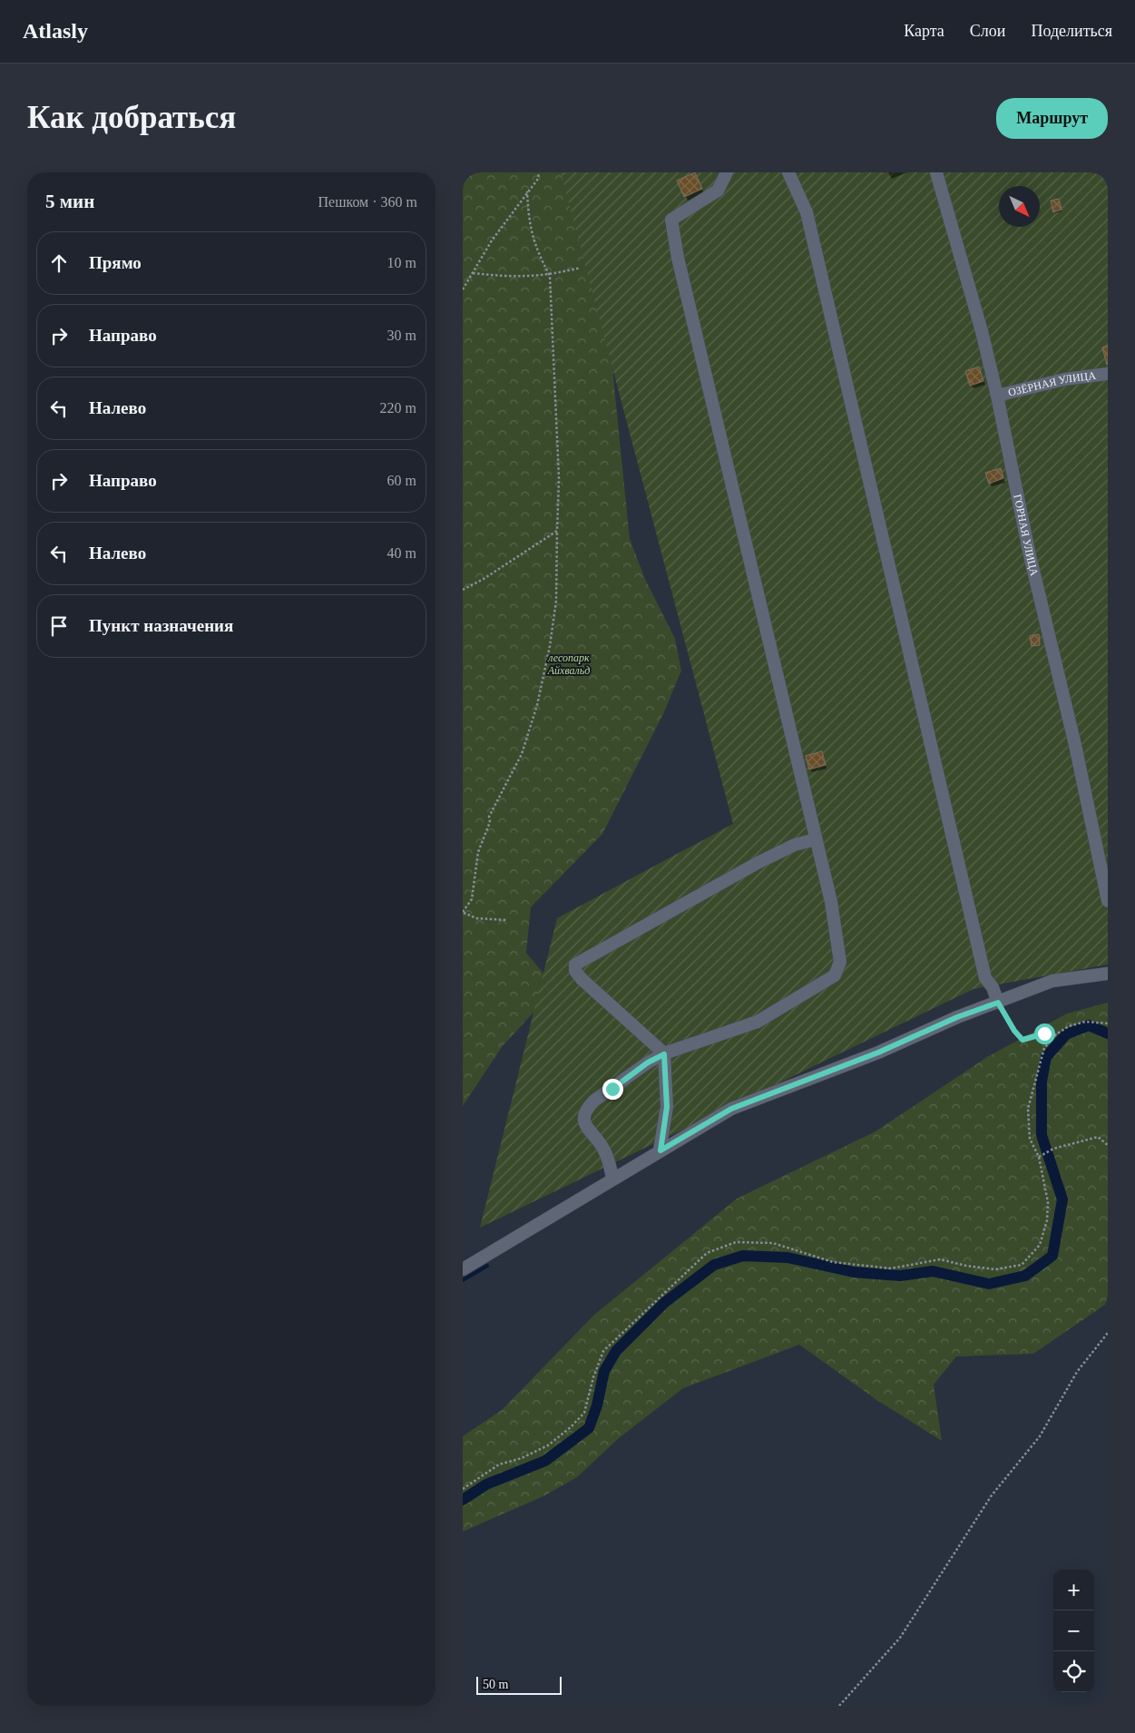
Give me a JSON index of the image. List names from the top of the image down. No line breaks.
{"streets":{"street":["ОЗЁРНАЯ УЛИЦА","ГОРНАЯ УЛИЦА"]},"crossings":[["ОЗЁРНАЯ УЛИЦА","ГОРНАЯ УЛИЦА"]],"parks":["лесопарк Айхвальд"],"scale_bar":"50 m","north":"bottom right","page":{"header":"Atlasly","nav":["Карта","Слои","Поделиться"],"buttons":"Маршрут","title":"Как добраться","heading":["5 мин","Пешком · 360 m"],"list":[["Прямо","10 m"],["Направо","30 m"],["Налево","220 m"],["Направо","60 m"],["Налево","40 m"],"Пункт назначения"],"map_buttons":["+","−"],"scale":"50 m"}}
